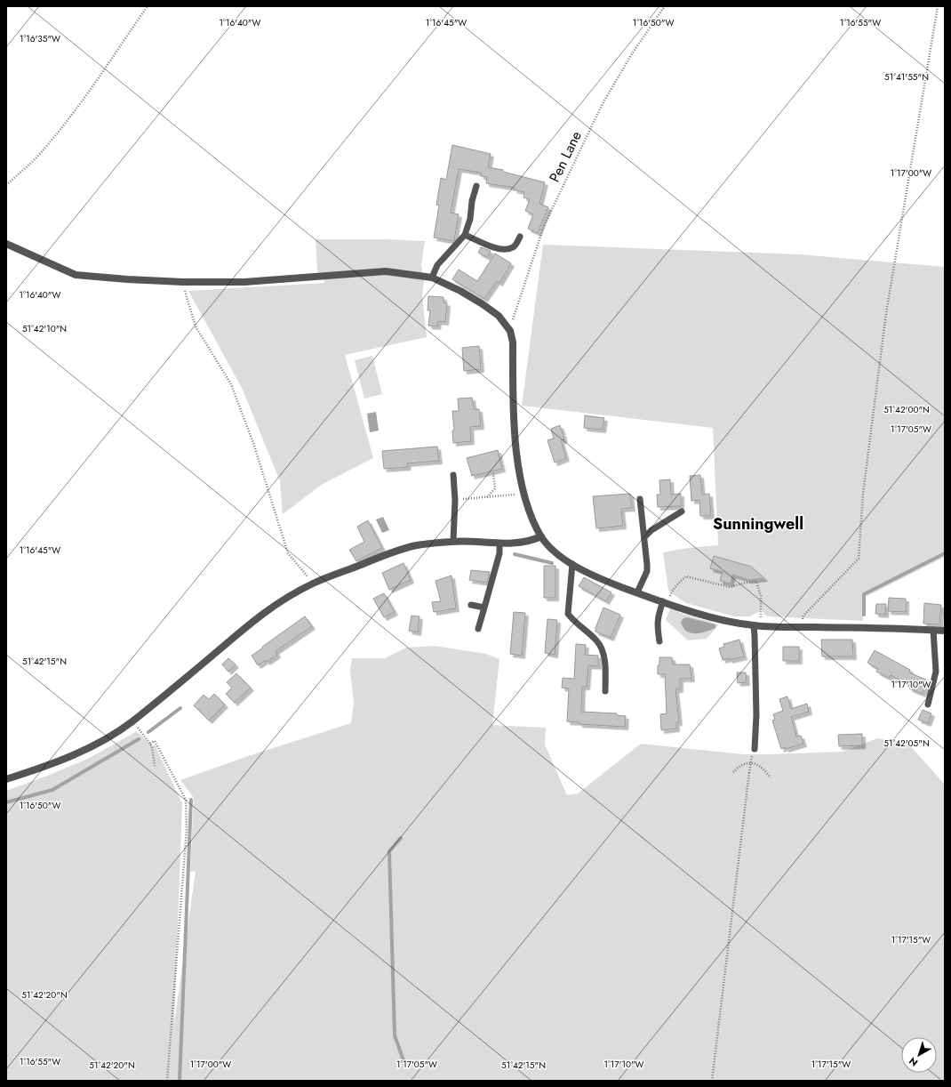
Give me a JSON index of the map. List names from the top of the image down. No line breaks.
{"streets":{"path":["Pen Lane"]},"districts":["Sunningwell"],"north":"bottom left","coordinates":["1°16'40\"W","1°16'45\"W","1°16'50\"W","1°16'55\"W","1°16'35\"W","51°41'55\"N","1°17'00\"W","51°42'10\"N","51°42'00\"N","1°17'05\"W","51°42'15\"N","1°17'10\"W","51°42'05\"N","1°17'15\"W","51°42'20\"N"]}
